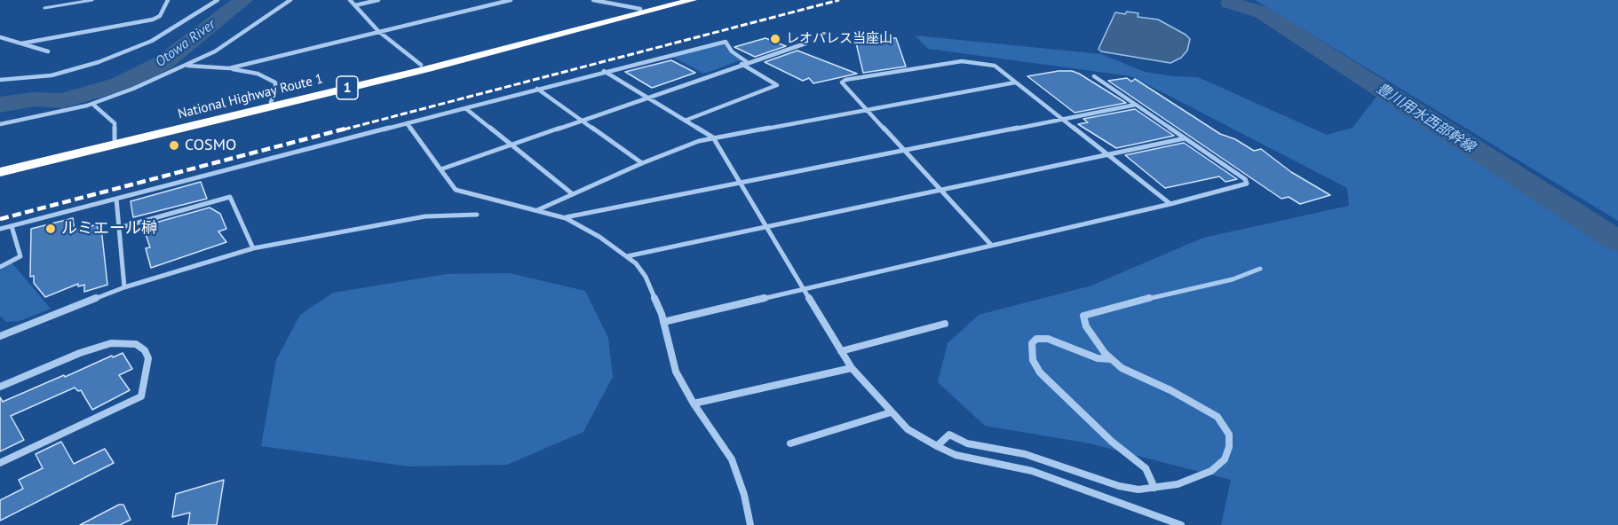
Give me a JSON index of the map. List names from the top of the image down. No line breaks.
{"streets":{"highway":["1","National Highway Route 1"]},"water":["Otowa River","豊川用水西部幹線"],"places":["レオパレス当座山","COSMO","ルミエール榊"]}
